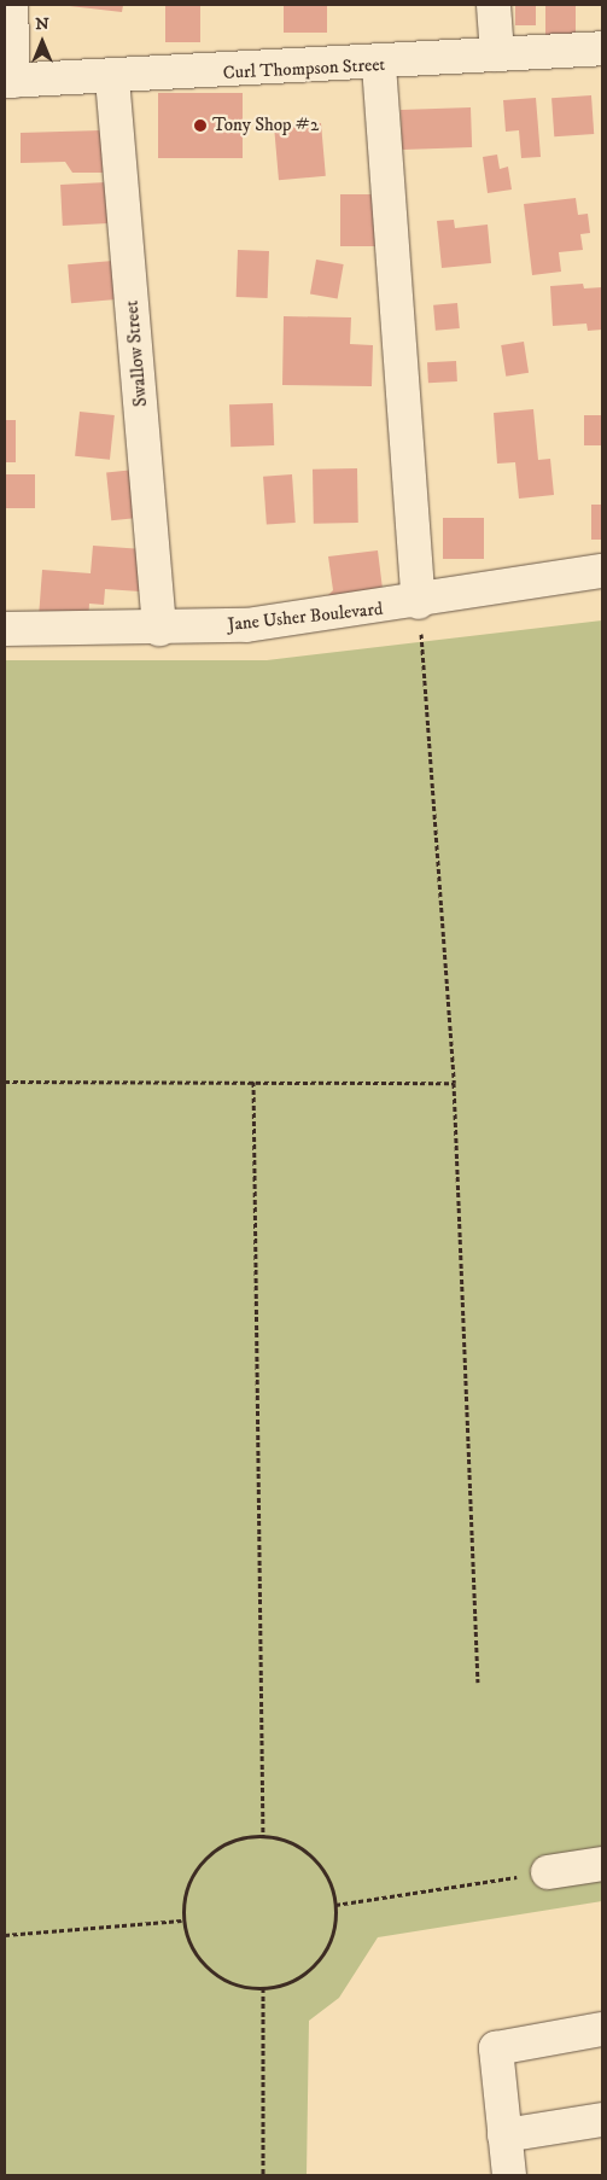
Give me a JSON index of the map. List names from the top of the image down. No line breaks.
{"streets":{"street":["Curl Thompson Street","Swallow Street","Jane Usher Boulevard"]},"crossings":[["Curl Thompson Street","Swallow Street"],["Swallow Street","Jane Usher Boulevard"]],"places":["Tony Shop #2"],"north":"top"}
